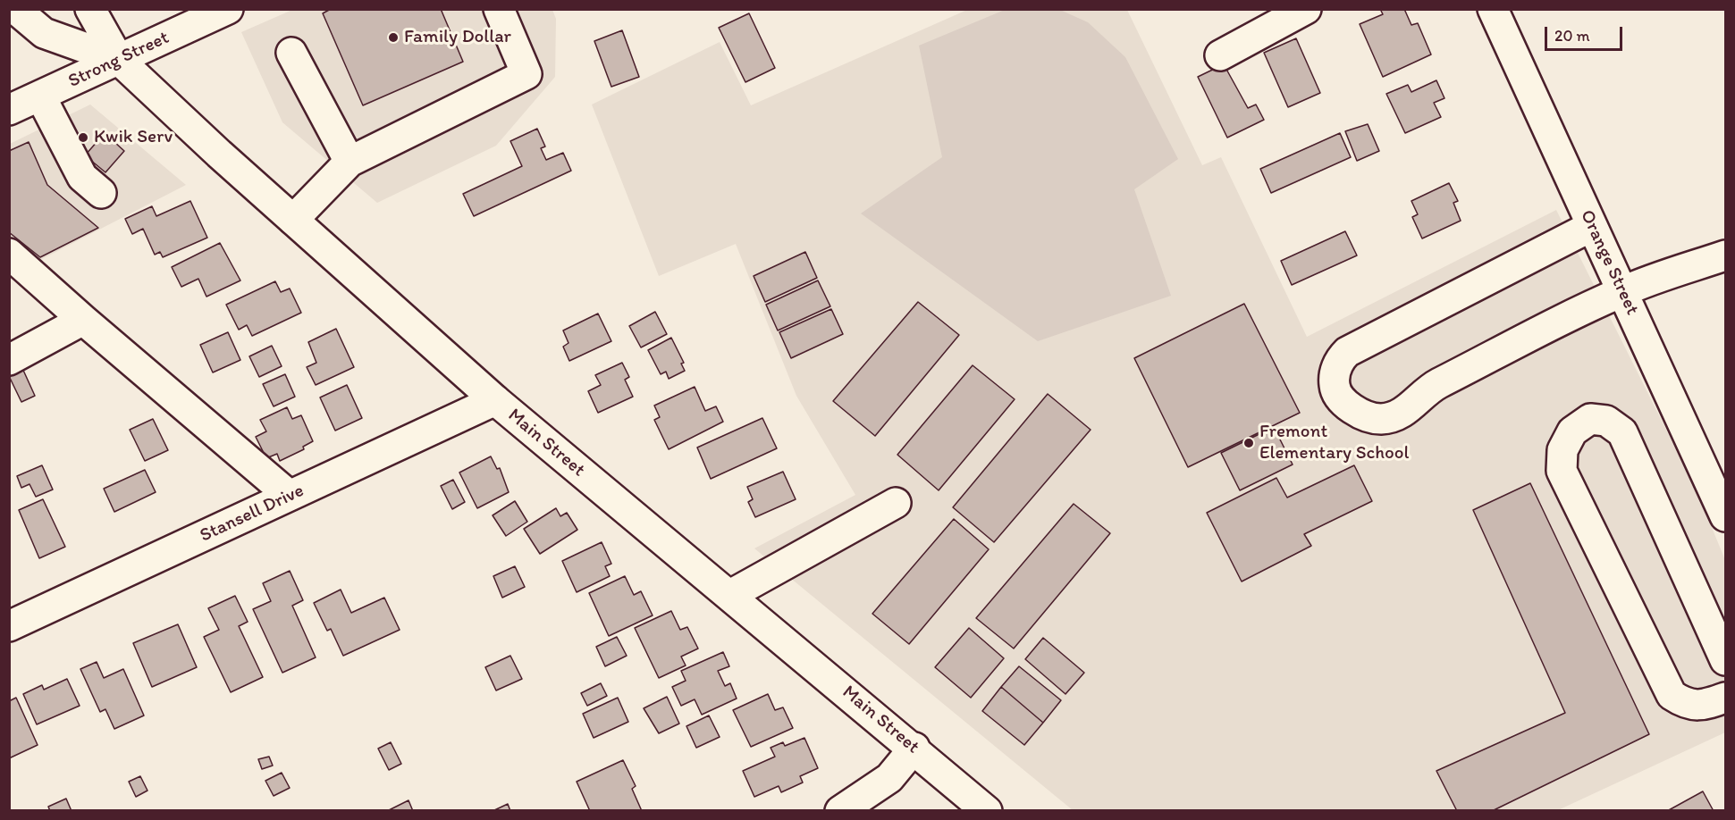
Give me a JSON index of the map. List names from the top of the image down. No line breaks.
{"streets":{"street":["Strong Street","Orange Street","Main Street","Stansell Drive"]},"crossings":[["Strong Street","Main Street"],["Main Street","Stansell Drive"]],"places":["Family Dollar","Kwik Serv","Fremont Elementary School"],"scale_bar":"20 m"}
